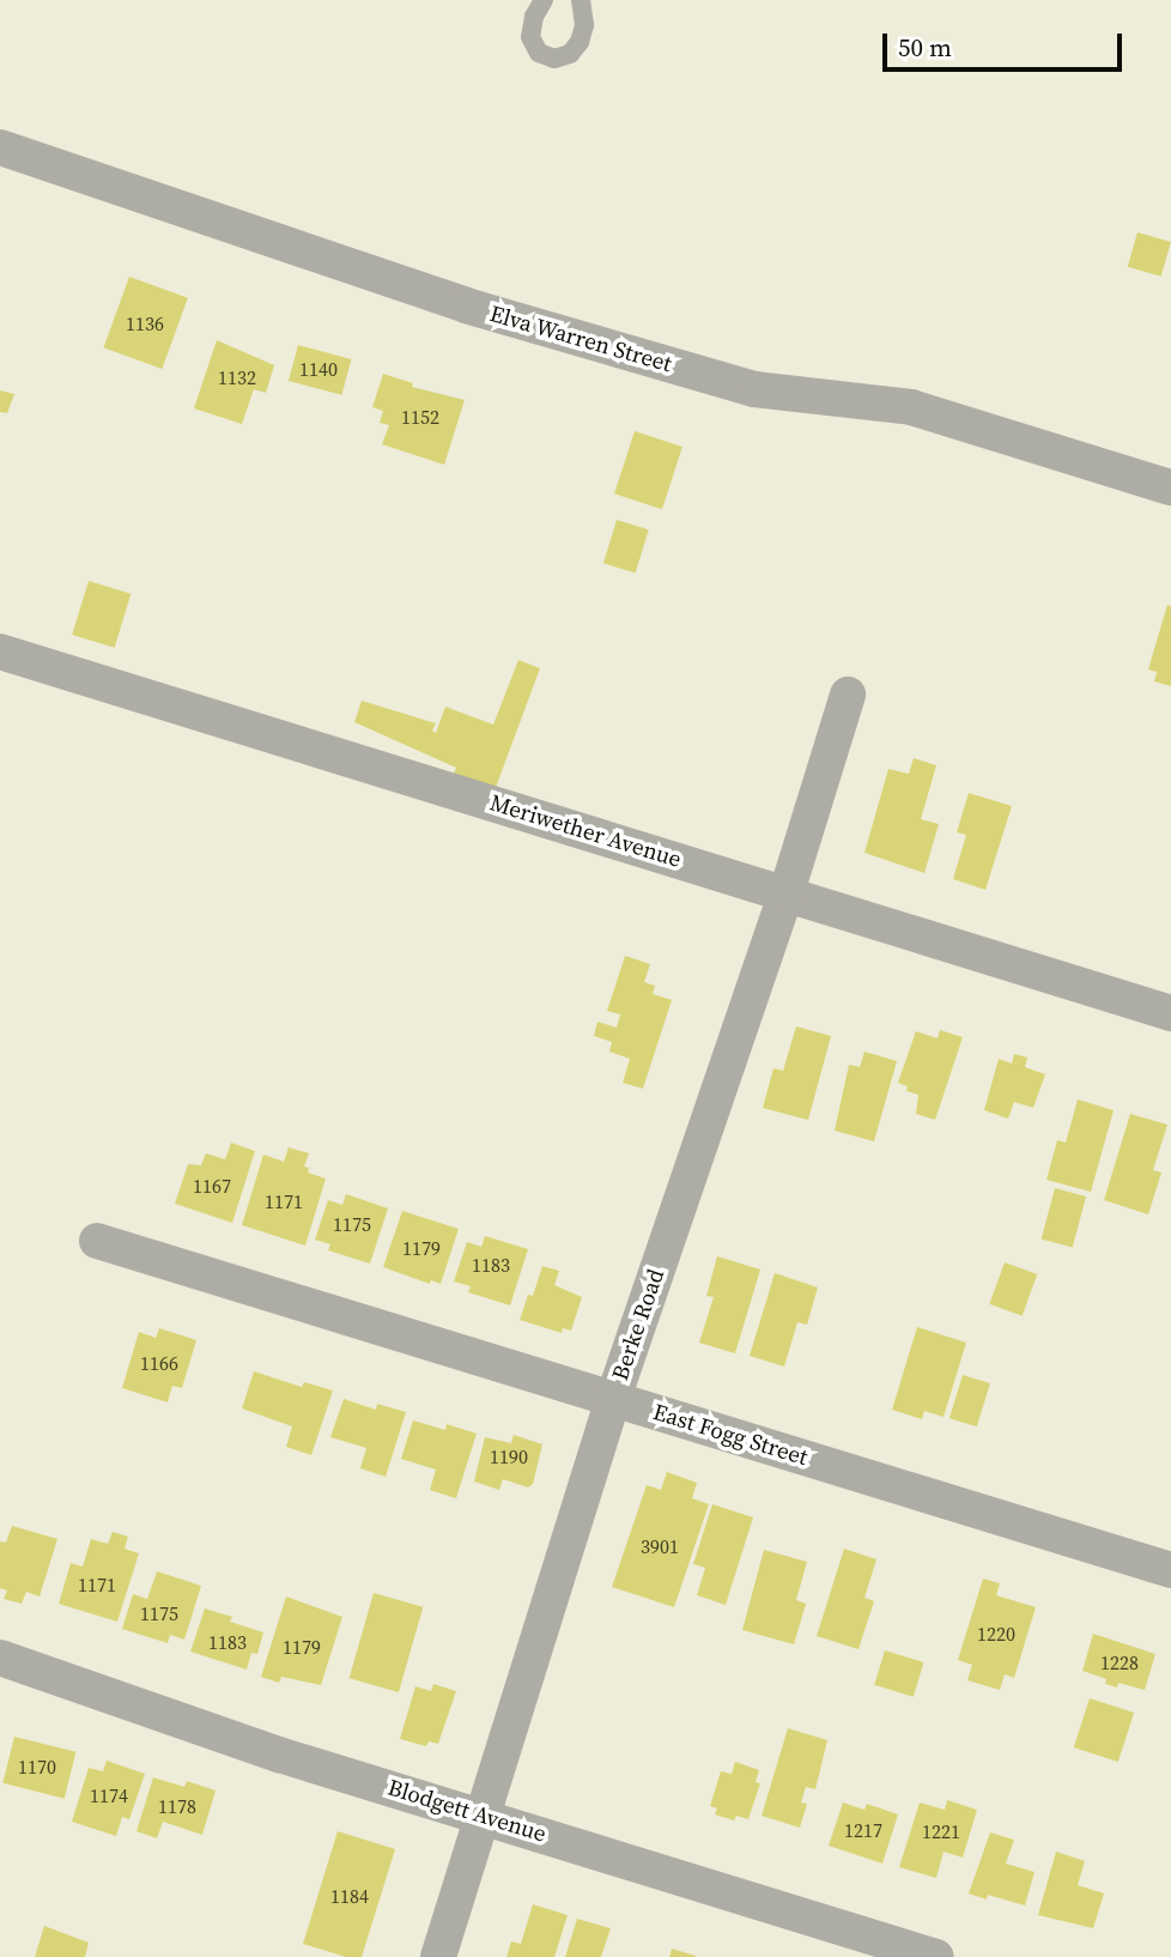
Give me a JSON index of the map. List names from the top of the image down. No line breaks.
{"streets":{"street":["Elva Warren Street","Meriwether Avenue","Berke Road","East Fogg Street","Blodgett Avenue"]},"crossings":[["Meriwether Avenue","Berke Road"],["Berke Road","East Fogg Street"],["Berke Road","Blodgett Avenue"]],"house_numbers":["1136","1140","1132","1152","1167","1171","1175","1179","1183","1166","1190","3901","1171","1175","1220","1183","1179","1228","1170","1174","1178","1217","1221","1184"],"scale_bar":"50 m"}
